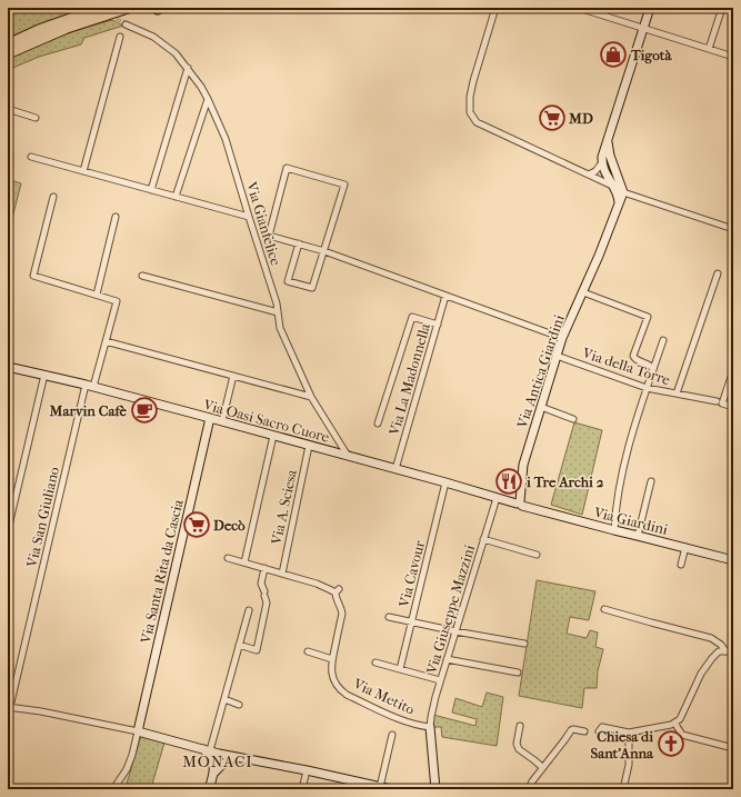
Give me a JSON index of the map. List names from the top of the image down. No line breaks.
{"streets":{"street":["Via Gianfelice","Via della Torre","Via Antica Giardini","Via La Madonnella","Via Oasi Sacro Cuore","Via A. Sciesa","Via San Giuliano","Via Giardini","Via Santa Rita da Cascia","Via Cavour","Via Giuseppe Mazzini","Via Metito"]},"crossings":[["Via Gianfelice","Via Oasi Sacro Cuore"],["Via della Torre","Via Antica Giardini"],["Via Antica Giardini","Via Oasi Sacro Cuore"],["Via Antica Giardini","Via Giardini"],["Via La Madonnella","Via Oasi Sacro Cuore"],["Via Oasi Sacro Cuore","Via A. Sciesa"],["Via Oasi Sacro Cuore","Via San Giuliano"],["Via Oasi Sacro Cuore","Via Giardini"],["Via Oasi Sacro Cuore","Via Santa Rita da Cascia"],["Via Oasi Sacro Cuore","Via Cavour"],["Via Oasi Sacro Cuore","Via Giuseppe Mazzini"],["Via A. Sciesa","Via Metito"],["Via Giuseppe Mazzini","Via Metito"]],"districts":["MONACI"],"places":{"shop":["Tigotà"],"supermarket":["MD","Decò"],"cafe":["Marvin Cafè"],"restaurant":["i Tre Archi 2"],"church":["Chiesa di Sant'Anna"]}}
